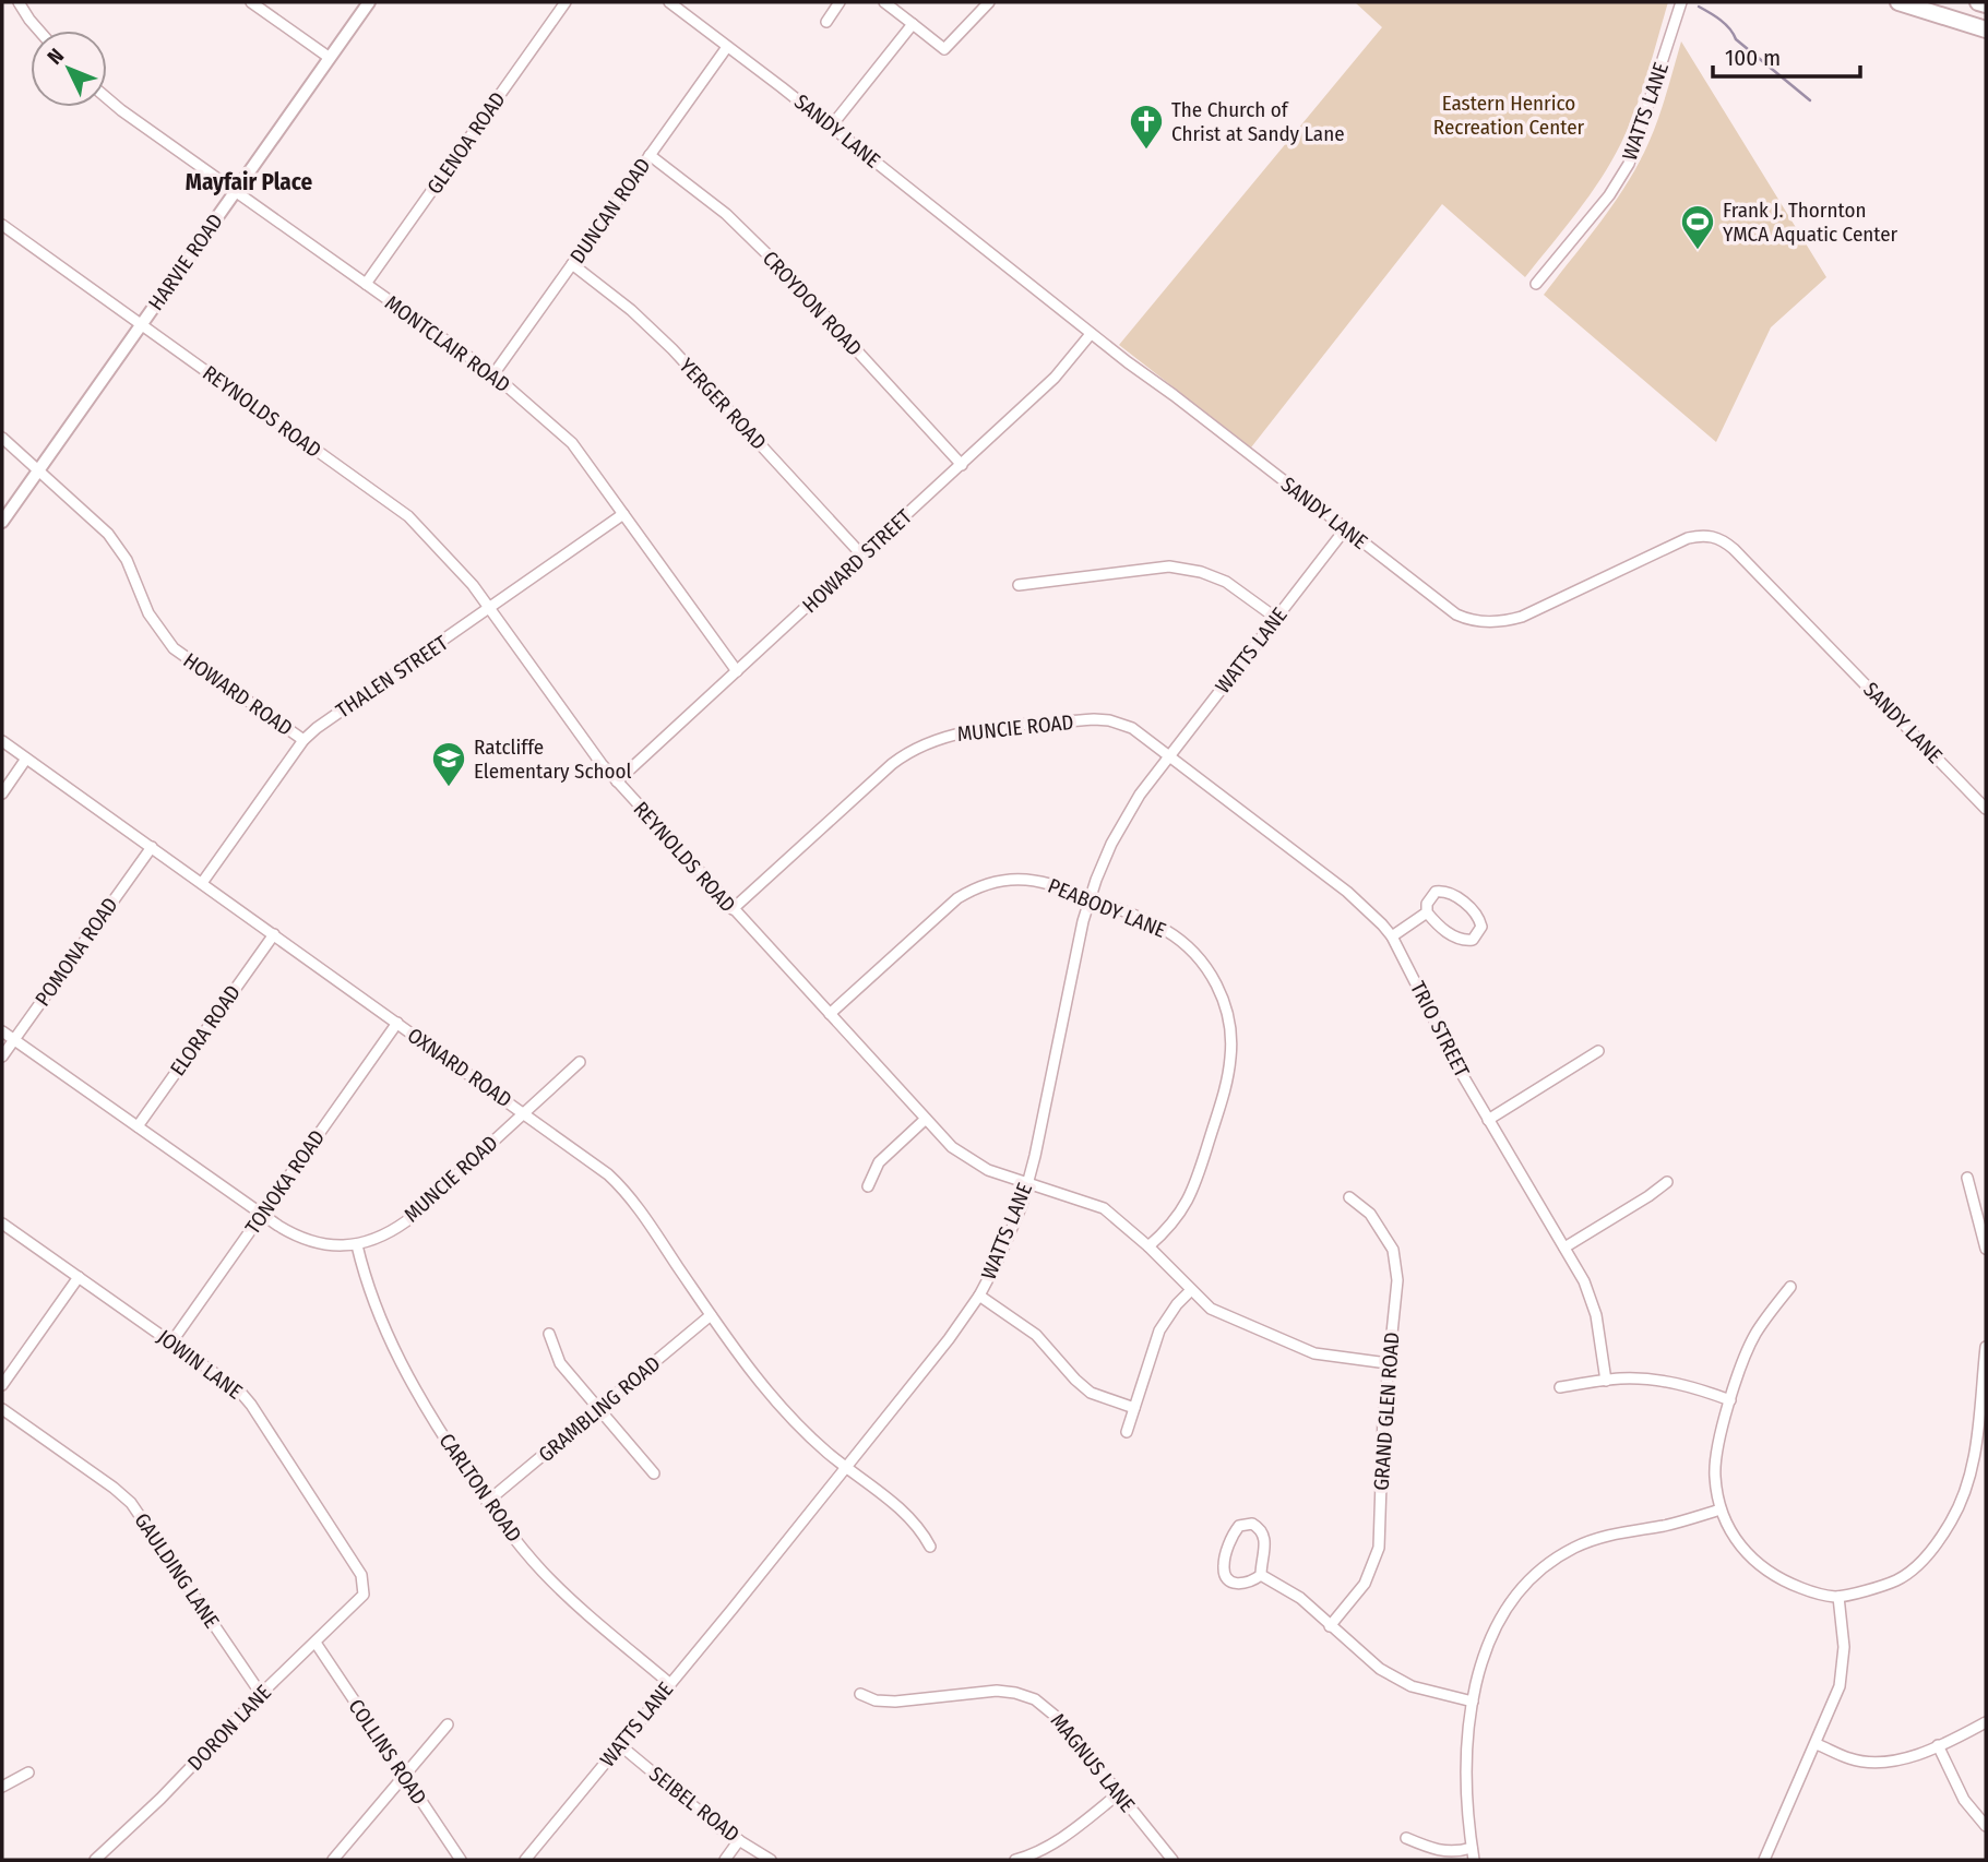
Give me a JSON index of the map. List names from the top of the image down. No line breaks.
{"streets":{"street":["WATTS LANE","SANDY LANE","GLENOA ROAD","DUNCAN ROAD","HARVIE ROAD","CROYDON ROAD","MONTCLAIR ROAD","YERGER ROAD","REYNOLDS ROAD","HOWARD STREET","THALEN STREET","HOWARD ROAD","MUNCIE ROAD","PEABODY LANE","POMONA ROAD","TRIO STREET","ELORA ROAD","OXNARD ROAD","TONOKA ROAD","JOWIN LANE","GRAMBLING ROAD","GRAND GLEN ROAD","CARLTON ROAD","GAULDING LANE","DORON LANE","COLLINS ROAD","MAGNUS LANE","SEIBEL ROAD"]},"crossings":[["WATTS LANE","SANDY LANE"],["WATTS LANE","REYNOLDS ROAD"],["WATTS LANE","MUNCIE ROAD"],["WATTS LANE","PEABODY LANE"],["WATTS LANE","TRIO STREET"],["WATTS LANE","OXNARD ROAD"],["WATTS LANE","CARLTON ROAD"],["WATTS LANE","SEIBEL ROAD"],["SANDY LANE","DUNCAN ROAD"],["SANDY LANE","HOWARD STREET"],["GLENOA ROAD","MONTCLAIR ROAD"],["DUNCAN ROAD","CROYDON ROAD"],["DUNCAN ROAD","MONTCLAIR ROAD"],["DUNCAN ROAD","YERGER ROAD"],["HARVIE ROAD","MONTCLAIR ROAD"],["HARVIE ROAD","REYNOLDS ROAD"],["HARVIE ROAD","HOWARD ROAD"],["CROYDON ROAD","HOWARD STREET"],["MONTCLAIR ROAD","HOWARD STREET"],["MONTCLAIR ROAD","THALEN STREET"],["YERGER ROAD","HOWARD STREET"],["REYNOLDS ROAD","HOWARD STREET"],["REYNOLDS ROAD","THALEN STREET"],["REYNOLDS ROAD","MUNCIE ROAD"],["REYNOLDS ROAD","PEABODY LANE"],["REYNOLDS ROAD","GRAND GLEN ROAD"],["THALEN STREET","HOWARD ROAD"],["THALEN STREET","OXNARD ROAD"],["MUNCIE ROAD","TRIO STREET"],["MUNCIE ROAD","OXNARD ROAD"],["MUNCIE ROAD","TONOKA ROAD"],["MUNCIE ROAD","CARLTON ROAD"],["POMONA ROAD","OXNARD ROAD"],["ELORA ROAD","OXNARD ROAD"],["OXNARD ROAD","TONOKA ROAD"],["OXNARD ROAD","GRAMBLING ROAD"],["TONOKA ROAD","JOWIN LANE"],["JOWIN LANE","DORON LANE"],["GRAMBLING ROAD","CARLTON ROAD"],["GAULDING LANE","DORON LANE"],["DORON LANE","COLLINS ROAD"]],"districts":["Mayfair Place"],"parks":["Eastern Henrico Recreation Center"],"places":{"church":["The Church of Christ at Sandy Lane"],"sports":["Frank J. Thornton YMCA Aquatic Center"],"school or university":["Ratcliffe Elementary School"]},"scale_bar":"100 m","north":"top left"}
